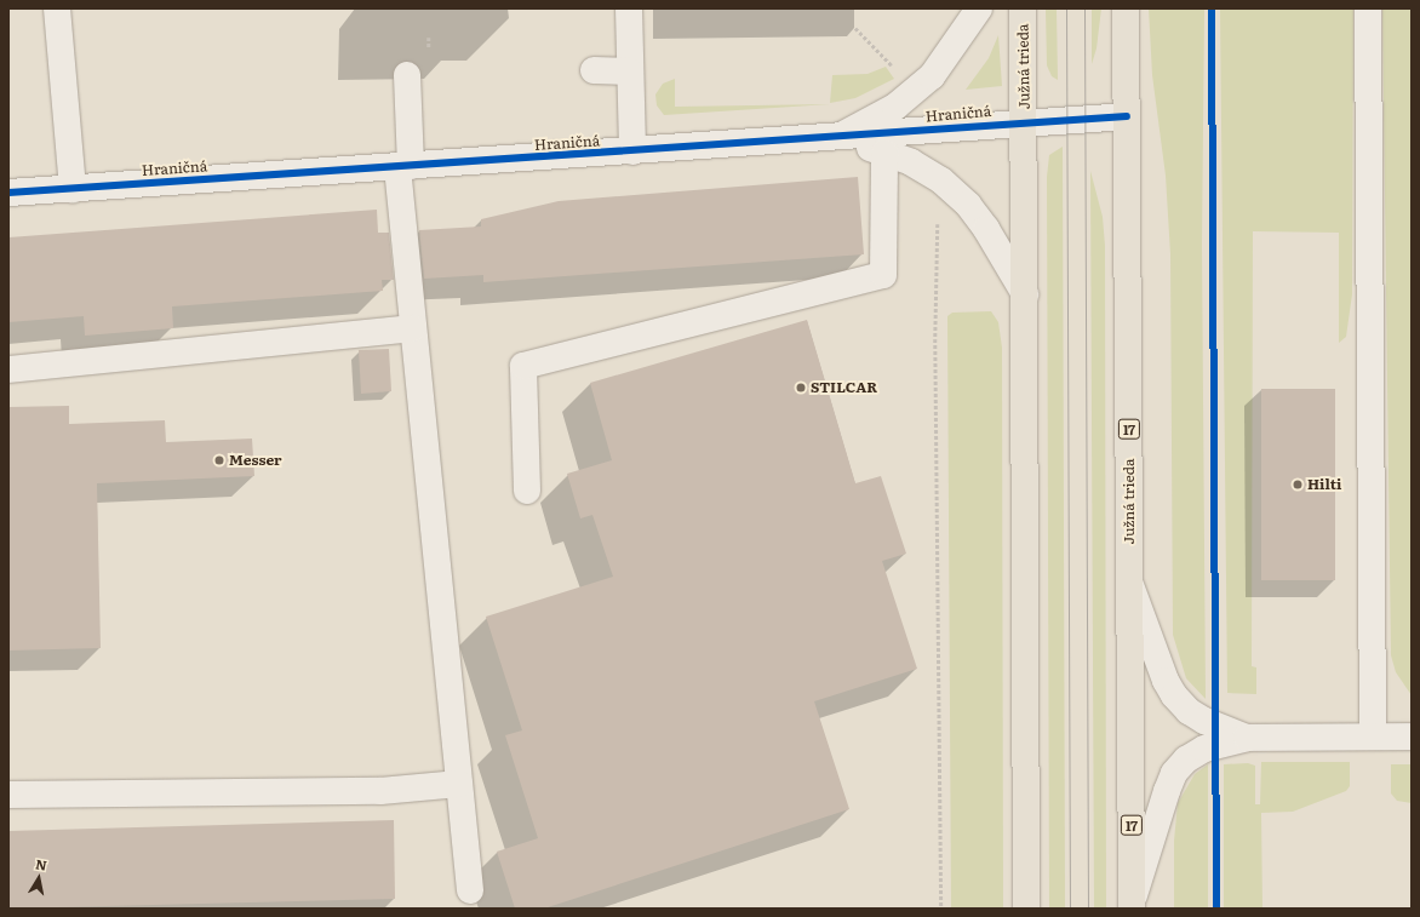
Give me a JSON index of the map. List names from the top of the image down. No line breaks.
{"streets":{"main road":["Južná trieda","17"],"street":["Hraničná"]},"crossings":[["Južná trieda","Hraničná"]],"places":["STILCAR","Messer","Hilti"],"north":"top"}
